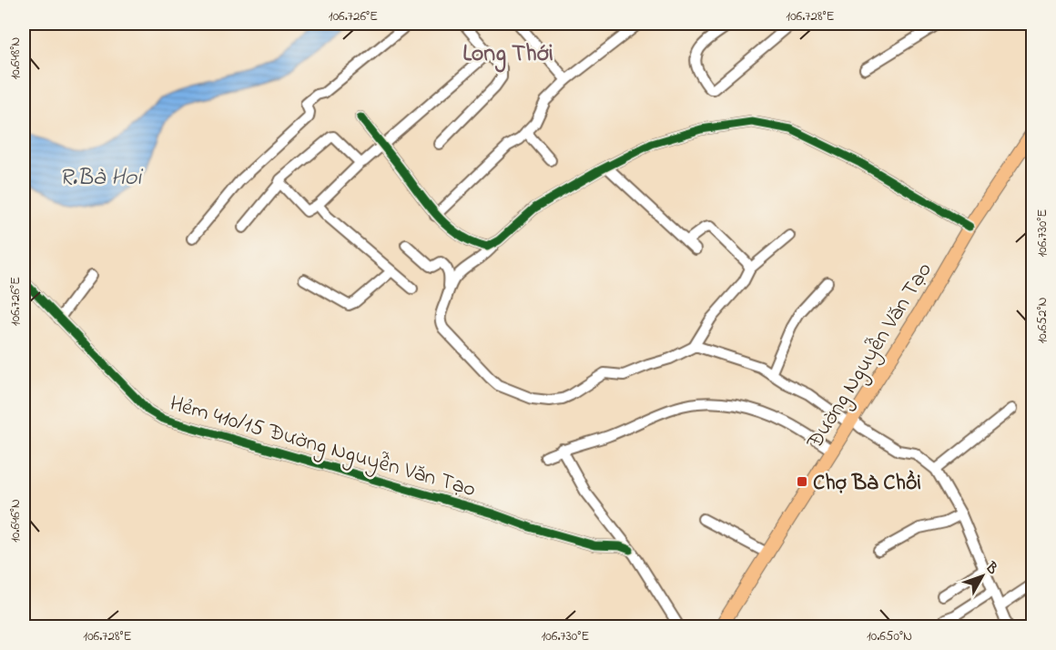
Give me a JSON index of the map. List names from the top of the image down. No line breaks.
{"streets":{"main road":["Đường Nguyễn Văn Tạo"],"street":["Hẻm 410/15 Đường Nguyễn Văn Tạo"]},"districts":["Long Thới"],"water":["R.Bà Hoi"],"places":{"transit":["Chợ Bà Chồi"]},"north":"top right","coordinates":["106.726°E","106.728°E","10.648°N","106.730°E","10.652°N","10.646°N","10.650°N"]}
